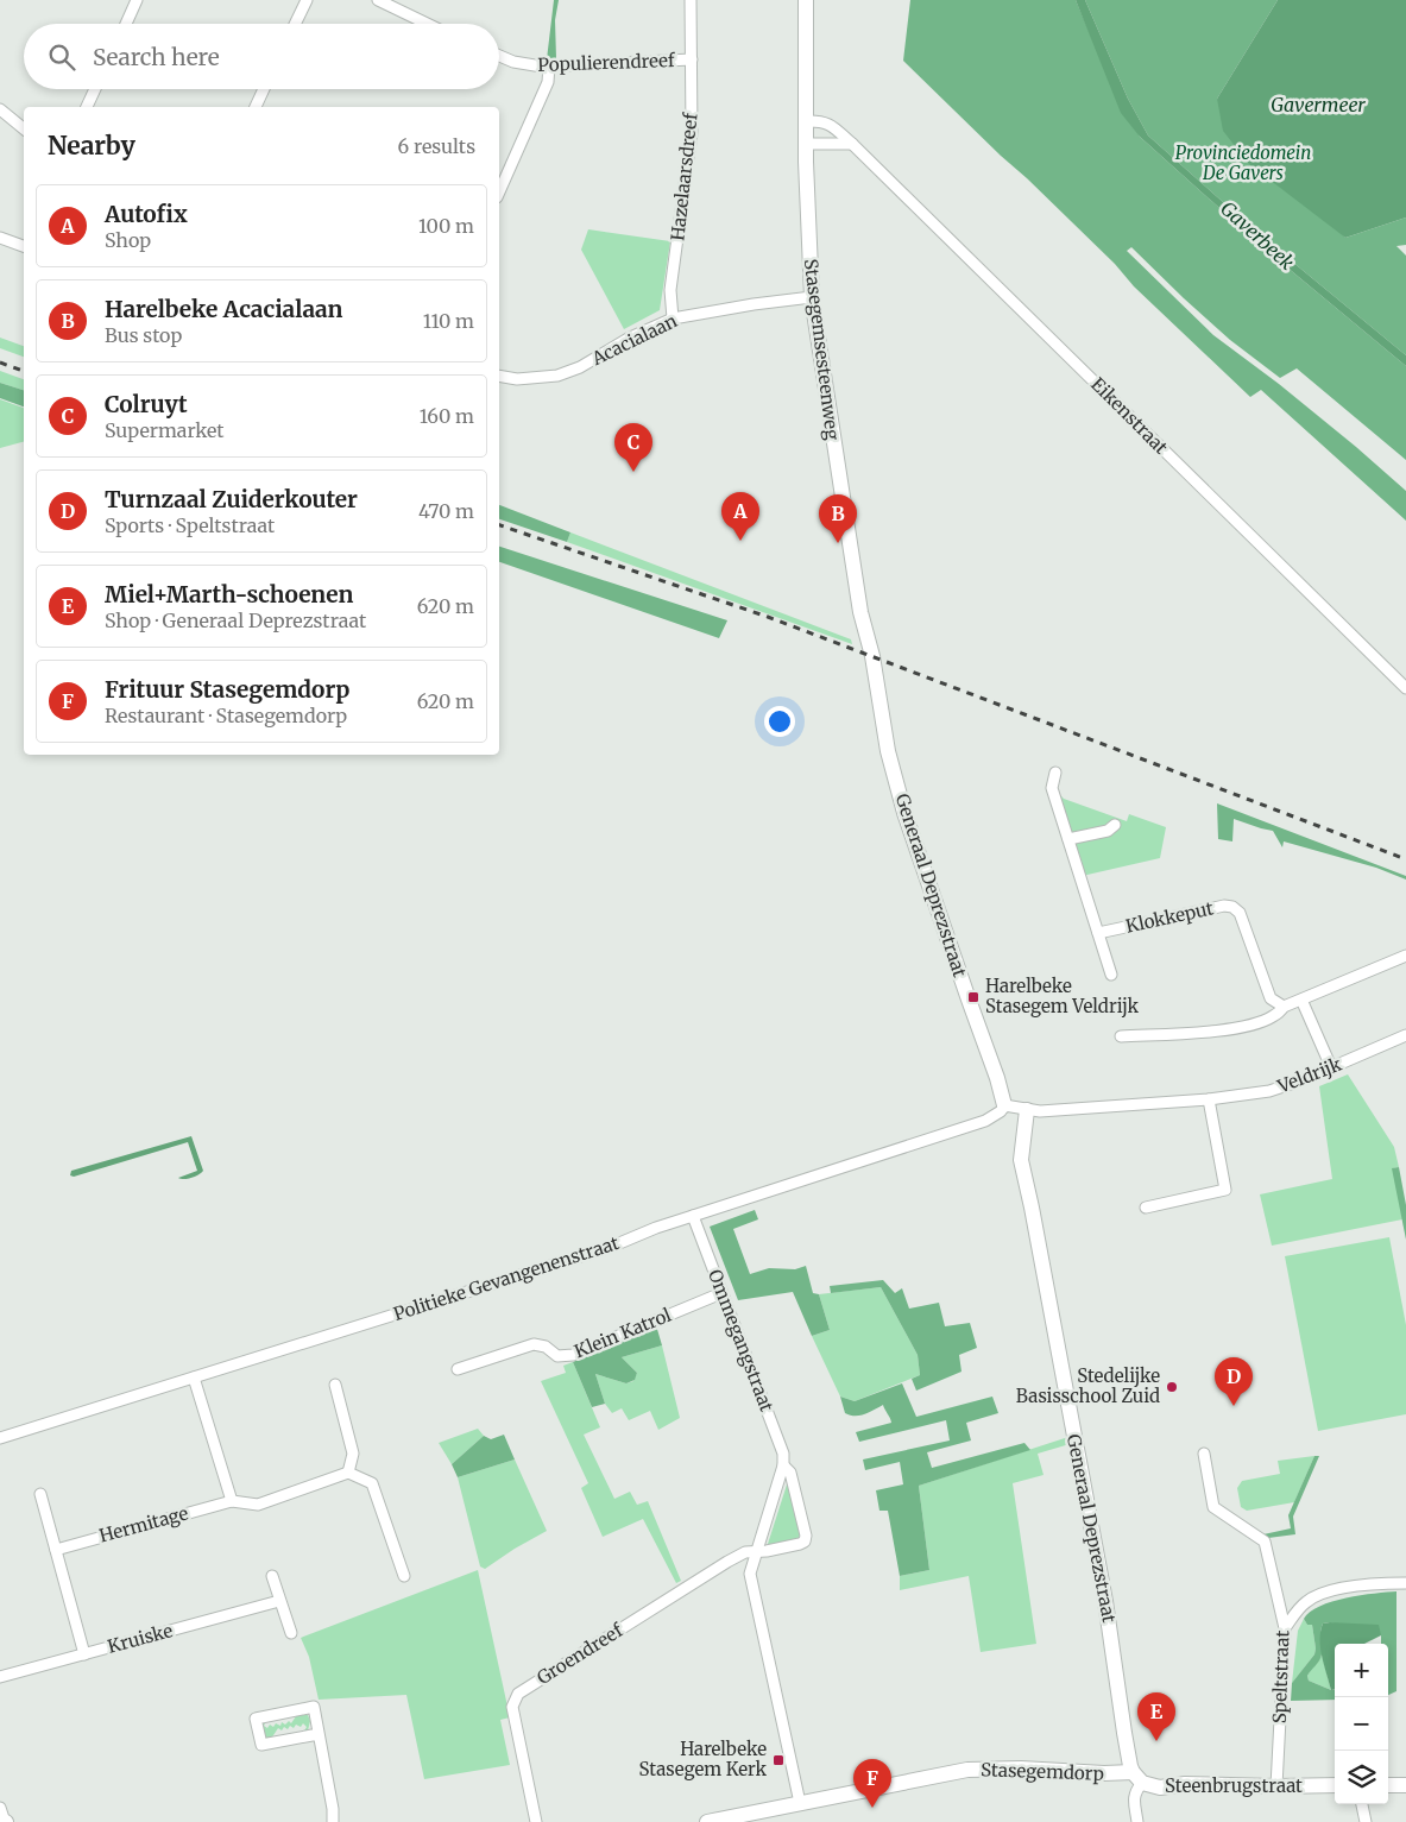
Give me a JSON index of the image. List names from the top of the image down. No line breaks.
{"streets":{"street":["Populierendreef","Hazelaarsdreef","Acacialaan","Stasegemsesteenweg","Eikenstraat","Generaal Deprezstraat","Klokkeput","Veldrijk","Politieke Gevangenenstraat","Klein Katrol","Ommegangstraat","Hermitage","Kruiske","Groendreef","Speltstraat","Stasegemdorp","Steenbrugstraat"]},"crossings":[["Populierendreef","Hazelaarsdreef"],["Hazelaarsdreef","Acacialaan"],["Acacialaan","Stasegemsesteenweg"],["Stasegemsesteenweg","Eikenstraat"],["Stasegemsesteenweg","Generaal Deprezstraat"],["Generaal Deprezstraat","Veldrijk"],["Generaal Deprezstraat","Politieke Gevangenenstraat"],["Generaal Deprezstraat","Stasegemdorp"],["Generaal Deprezstraat","Steenbrugstraat"],["Veldrijk","Politieke Gevangenenstraat"],["Politieke Gevangenenstraat","Ommegangstraat"],["Klein Katrol","Ommegangstraat"],["Ommegangstraat","Groendreef"],["Ommegangstraat","Stasegemdorp"],["Speltstraat","Steenbrugstraat"],["Stasegemdorp","Steenbrugstraat"]],"water":["Gavermeer","Gaverbeek"],"parks":["Provinciedomein De Gavers"],"places":{"transit":["Harelbeke Stasegem Veldrijk","Harelbeke Stasegem Kerk"],"other":["Stedelijke Basisschool Zuid"]},"page":{"search":"Search here","heading":["Nearby","6 results"],"list":[{"mark":"A","name":"Autofix","note":"Shop","value":"100 m"},{"mark":"B","name":"Harelbeke Acacialaan","note":"Bus stop","value":"110 m"},{"mark":"C","name":"Colruyt","note":"Supermarket","value":"160 m"},{"mark":"D","name":"Turnzaal Zuiderkouter","note":"Sports · Speltstraat","value":"470 m"},{"mark":"E","name":"Miel+Marth-schoenen","note":"Shop · Generaal Deprezstraat","value":"620 m"},{"mark":"F","name":"Frituur Stasegemdorp","note":"Restaurant · Stasegemdorp","value":"620 m"}],"pins":["C","A","B","D","E","F"],"map_buttons":["+","−"]}}
